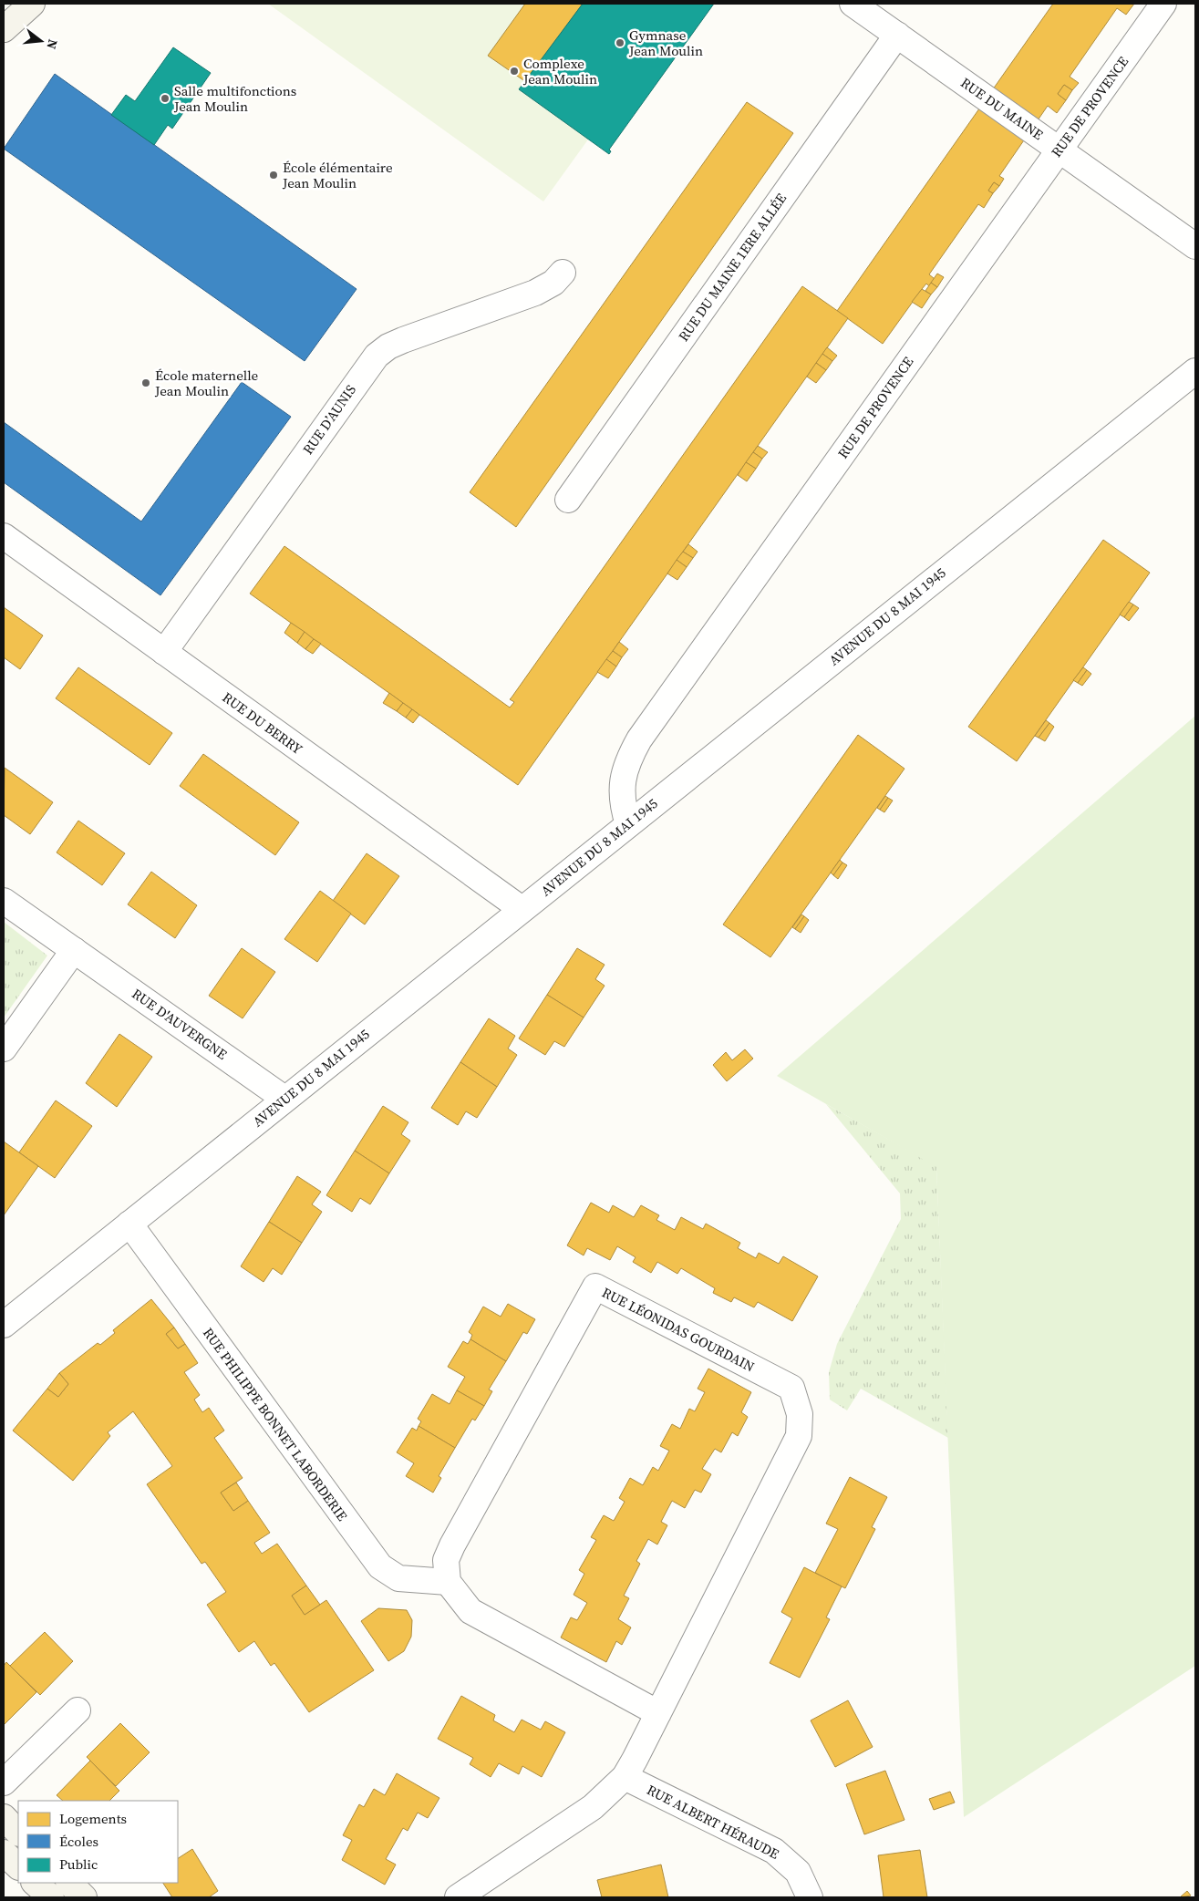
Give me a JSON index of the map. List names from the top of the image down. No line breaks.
{"streets":{"street":["RUE DE PROVENCE","RUE DU MAINE","RUE DU MAINE 1ERE ALLÉE","RUE D’AUNIS","AVENUE DU 8 MAI 1945","RUE DU BERRY","RUE D'AUVERGNE","RUE LÉONIDAS GOURDAIN","RUE PHILIPPE BONNET LABORDERIE","RUE ALBERT HÉRAUDE"]},"crossings":[["RUE DE PROVENCE","RUE DU MAINE"],["RUE DE PROVENCE","AVENUE DU 8 MAI 1945"],["RUE DU MAINE","RUE DU MAINE 1ERE ALLÉE"],["RUE D’AUNIS","RUE DU BERRY"],["AVENUE DU 8 MAI 1945","RUE DU BERRY"],["AVENUE DU 8 MAI 1945","RUE D'AUVERGNE"],["AVENUE DU 8 MAI 1945","RUE PHILIPPE BONNET LABORDERIE"],["RUE LÉONIDAS GOURDAIN","RUE PHILIPPE BONNET LABORDERIE"],["RUE LÉONIDAS GOURDAIN","RUE ALBERT HÉRAUDE"]],"places":["Gymnase Jean Moulin","Complexe Jean Moulin","Salle multifonctions Jean Moulin","École élémentaire Jean Moulin","École maternelle Jean Moulin"],"legend":["Logements","Écoles","Public"],"north":"right"}
